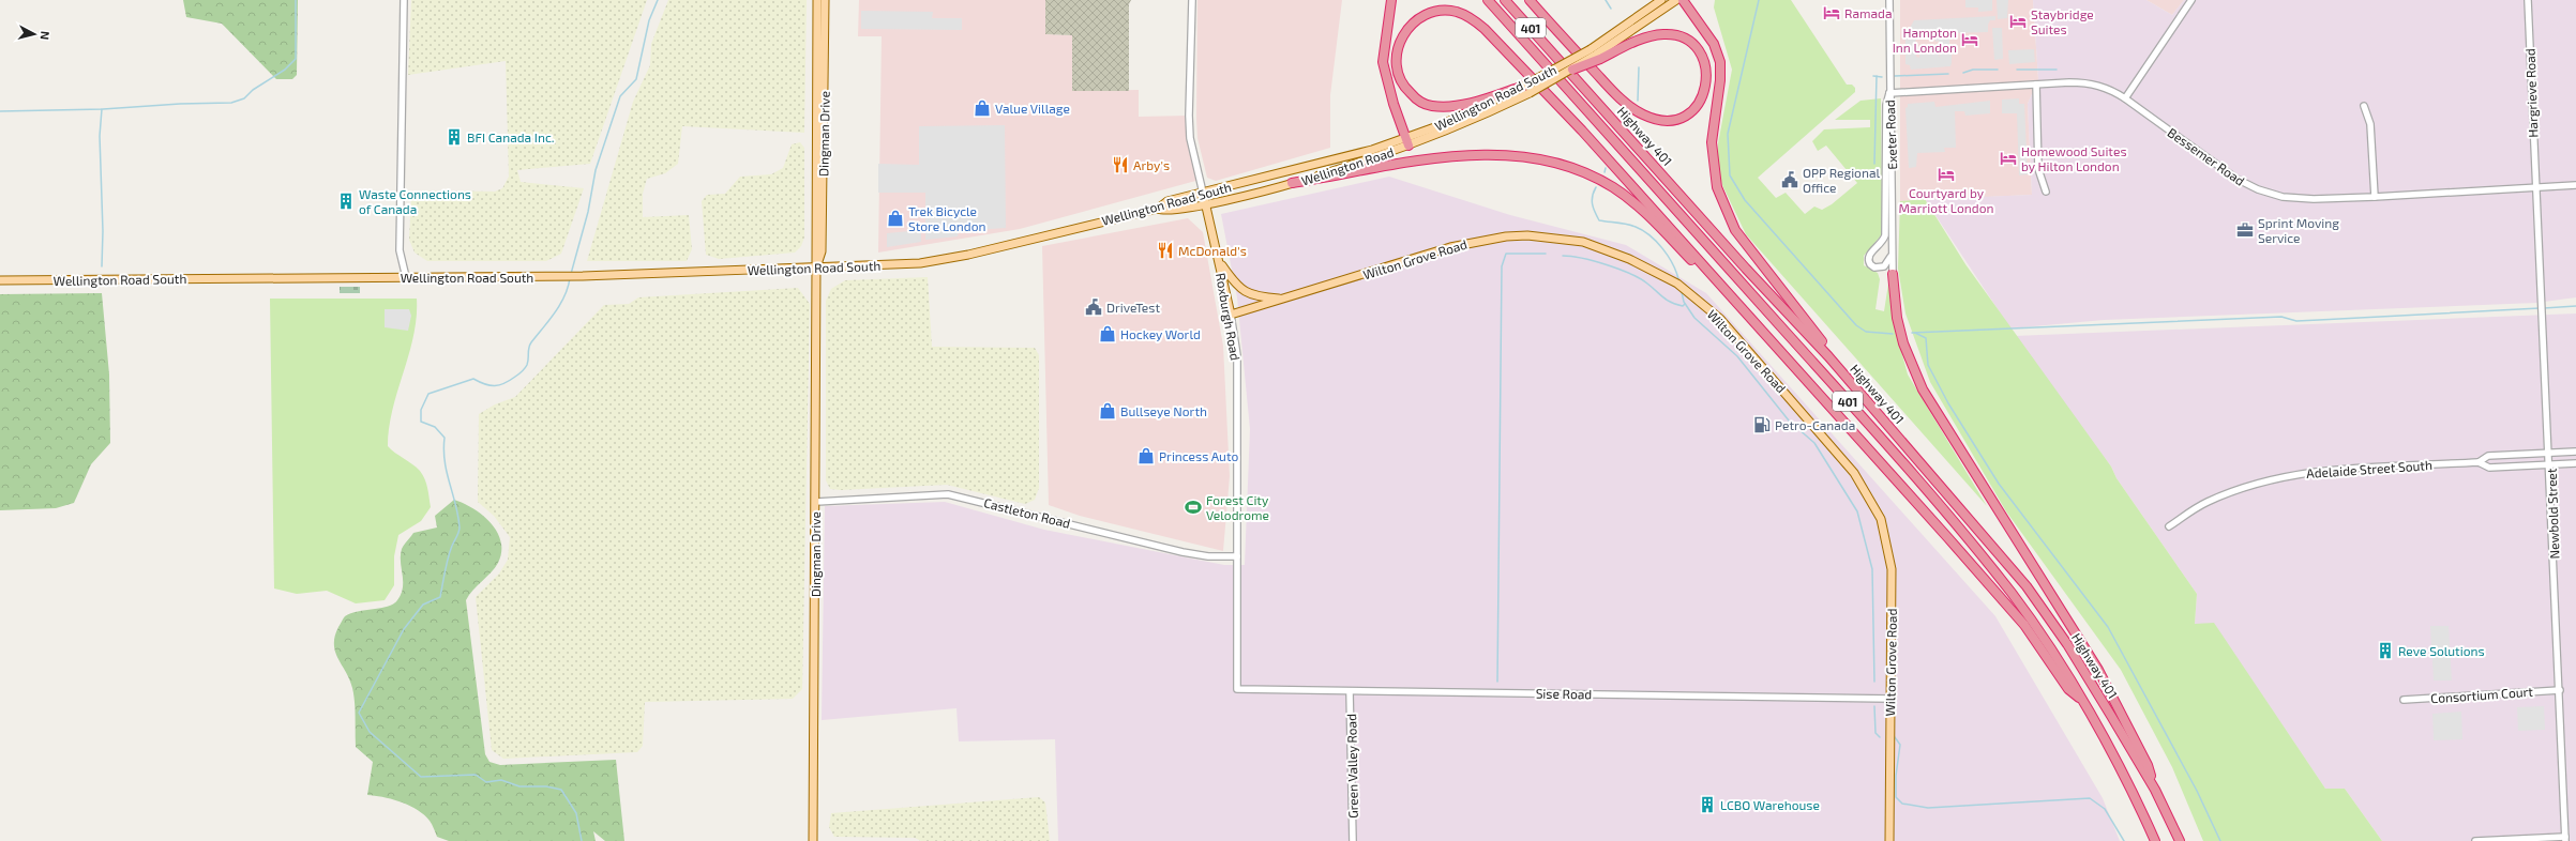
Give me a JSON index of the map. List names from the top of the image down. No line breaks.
{"streets":{"highway":["401","Highway 401"],"main road":["Wellington Road South","Dingman Drive","Wellington Road","Wilton Grove Road","Roxburgh Road"],"street":["Hargrieve Road","Exeter Road","Bessemer Road","Adelaide Street South","Castleton Road","Newbold Street","Sise Road","Consortium Court","Green Valley Road"]},"crossings":[["Hargrieve Road","Bessemer Road"],["Hargrieve Road","Newbold Street"],["Wellington Road South","Dingman Drive"],["Wellington Road South","Wellington Road"],["Wellington Road South","Roxburgh Road"],["Dingman Drive","Castleton Road"],["Exeter Road","Bessemer Road"],["Bessemer Road","Newbold Street"],["Wellington Road","Roxburgh Road"],["Wilton Grove Road","Roxburgh Road"],["Wilton Grove Road","Sise Road"],["Roxburgh Road","Castleton Road"],["Roxburgh Road","Sise Road"],["Adelaide Street South","Newbold Street"],["Newbold Street","Consortium Court"],["Sise Road","Green Valley Road"]],"places":{"hotel":["Ramada","Staybridge Suites","Hampton Inn London","Homewood Suites by Hilton London","Courtyard by Marriott London"],"shop":["Value Village","Trek Bicycle Store London","Hockey World","Bullseye North","Princess Auto"],"building":["BFI Canada Inc.","Waste Connections of Canada","Reve Solutions","LCBO Warehouse"],"restaurant":["Arby's","McDonald's"],"public building":["OPP Regional Office","DriveTest"],"office":["Sprint Moving Service"],"fuel station":["Petro-Canada"],"sports":["Forest City Velodrome"]},"north":"right"}
